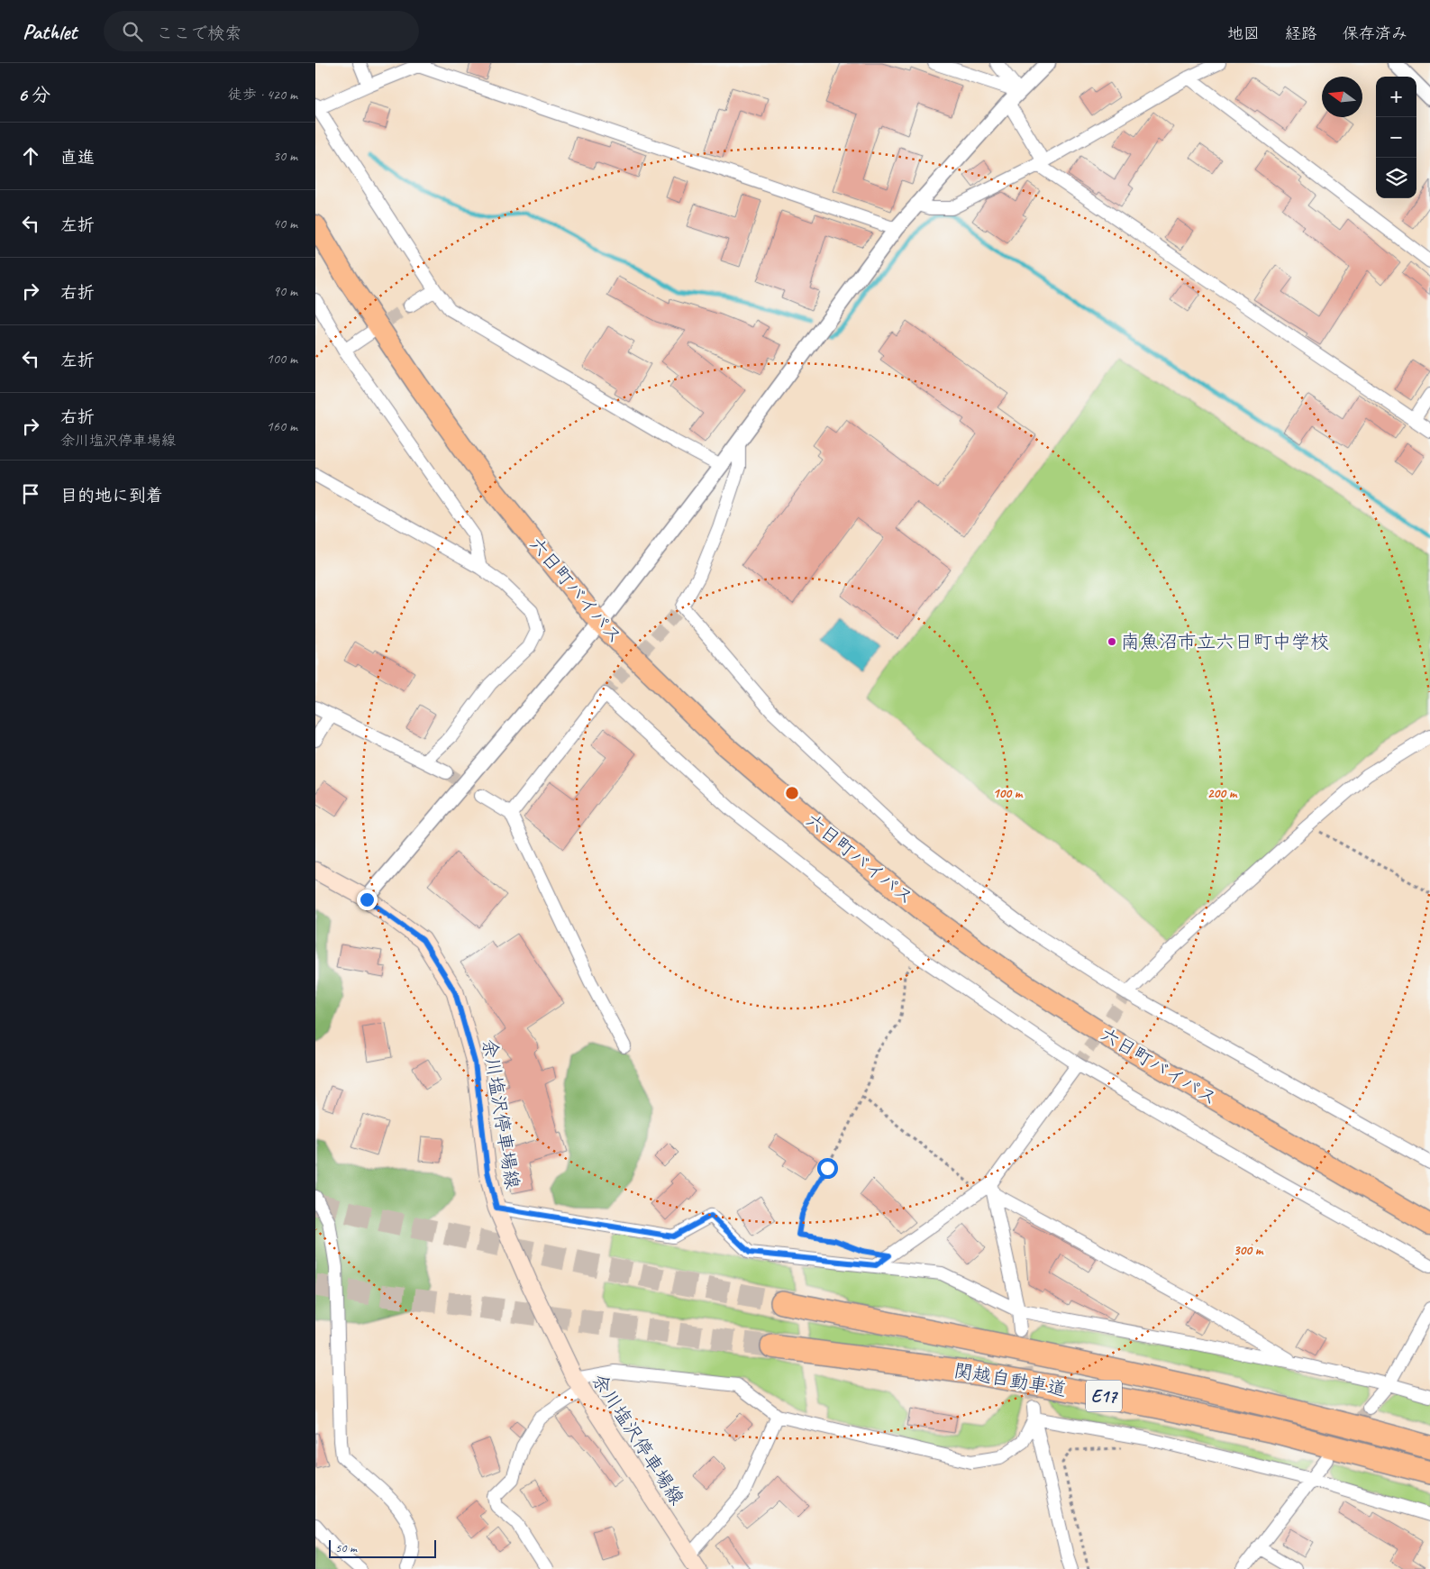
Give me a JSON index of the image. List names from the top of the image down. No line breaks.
{"streets":{"highway":["六日町バイパス","関越自動車道","E17"],"main road":["余川塩沢停車場線"]},"places":["南魚沼市立六日町中学校"],"scale_bar":"50 m","north":"left","page":{"header":"Pathlet","search":"ここで検索","nav":["地図","経路","保存済み"],"heading":["6 分","徒歩 · 420 m"],"map_buttons":["+","−"],"list":[["直進","30 m"],["左折","40 m"],["右折","90 m"],["左折","100 m"],["右折","余川塩沢停車場線","160 m"],"目的地に到着"],"scale":"50 m"},"rings":["100 m","200 m","300 m"]}
